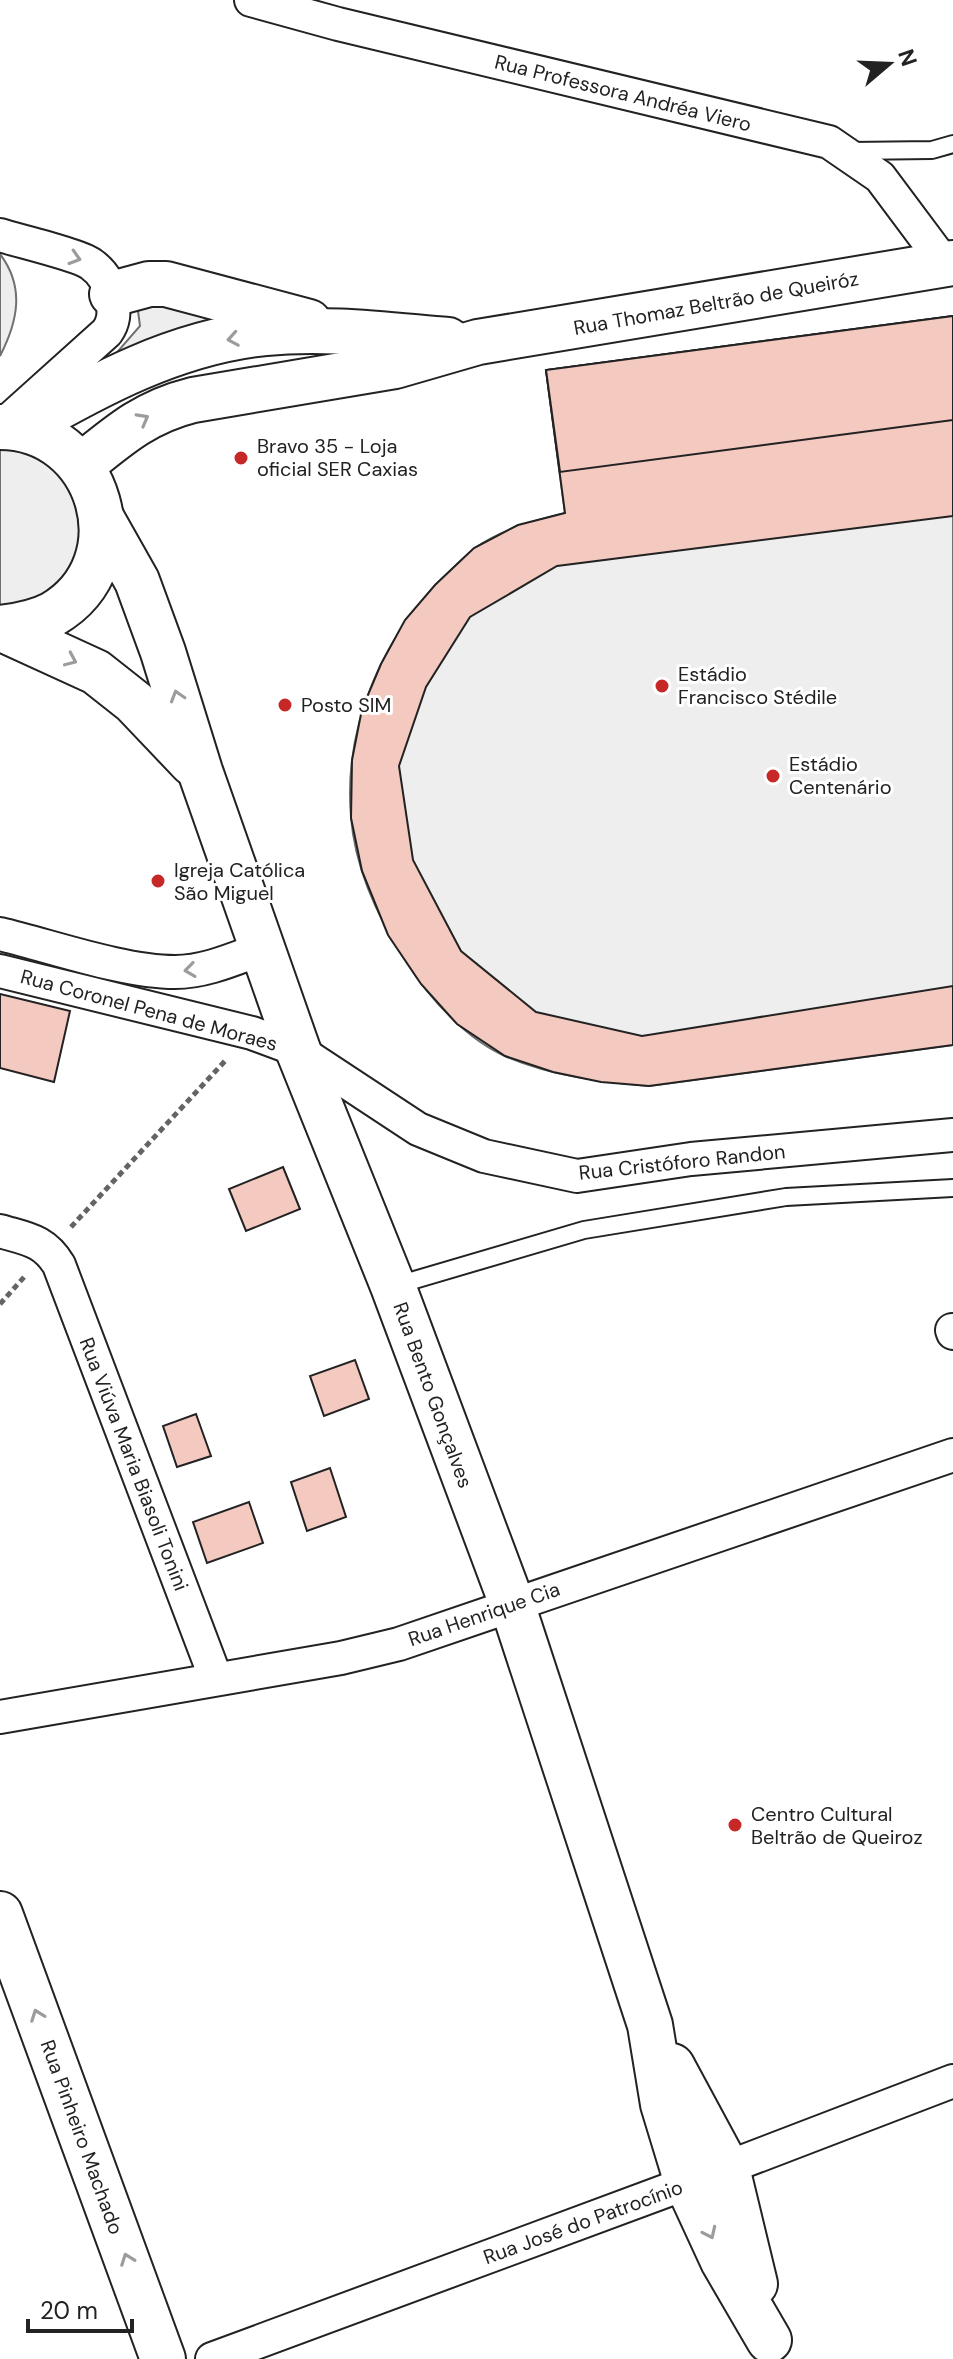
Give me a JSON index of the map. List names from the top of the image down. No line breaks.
{"streets":{"main road":["Rua Thomaz Beltrão de Queiróz","Rua Bento Gonçalves","Rua Pinheiro Machado"],"street":["Rua Professora Andréa Viero","Rua Coronel Pena de Moraes","Rua Cristóforo Randon","Rua Viúva Maria Biasoli Tonini","Rua Henrique Cia","Rua José do Patrocínio"]},"crossings":[["Rua Professora Andréa Viero","Rua Thomaz Beltrão de Queiróz"],["Rua Thomaz Beltrão de Queiróz","Rua Bento Gonçalves"],["Rua Coronel Pena de Moraes","Rua Cristóforo Randon"],["Rua Coronel Pena de Moraes","Rua Bento Gonçalves"],["Rua Cristóforo Randon","Rua Bento Gonçalves"],["Rua Bento Gonçalves","Rua Henrique Cia"],["Rua Bento Gonçalves","Rua José do Patrocínio"],["Rua Viúva Maria Biasoli Tonini","Rua Henrique Cia"]],"one_way":["Rua Pinheiro Machado"],"places":["Bravo 35 - Loja oficial SER Caxias","Estádio Francisco Stédile","Posto SIM","Estádio Centenário","Igreja Católica São Miguel","Centro Cultural Beltrão de Queiroz"],"scale_bar":"20 m","north":"right"}
